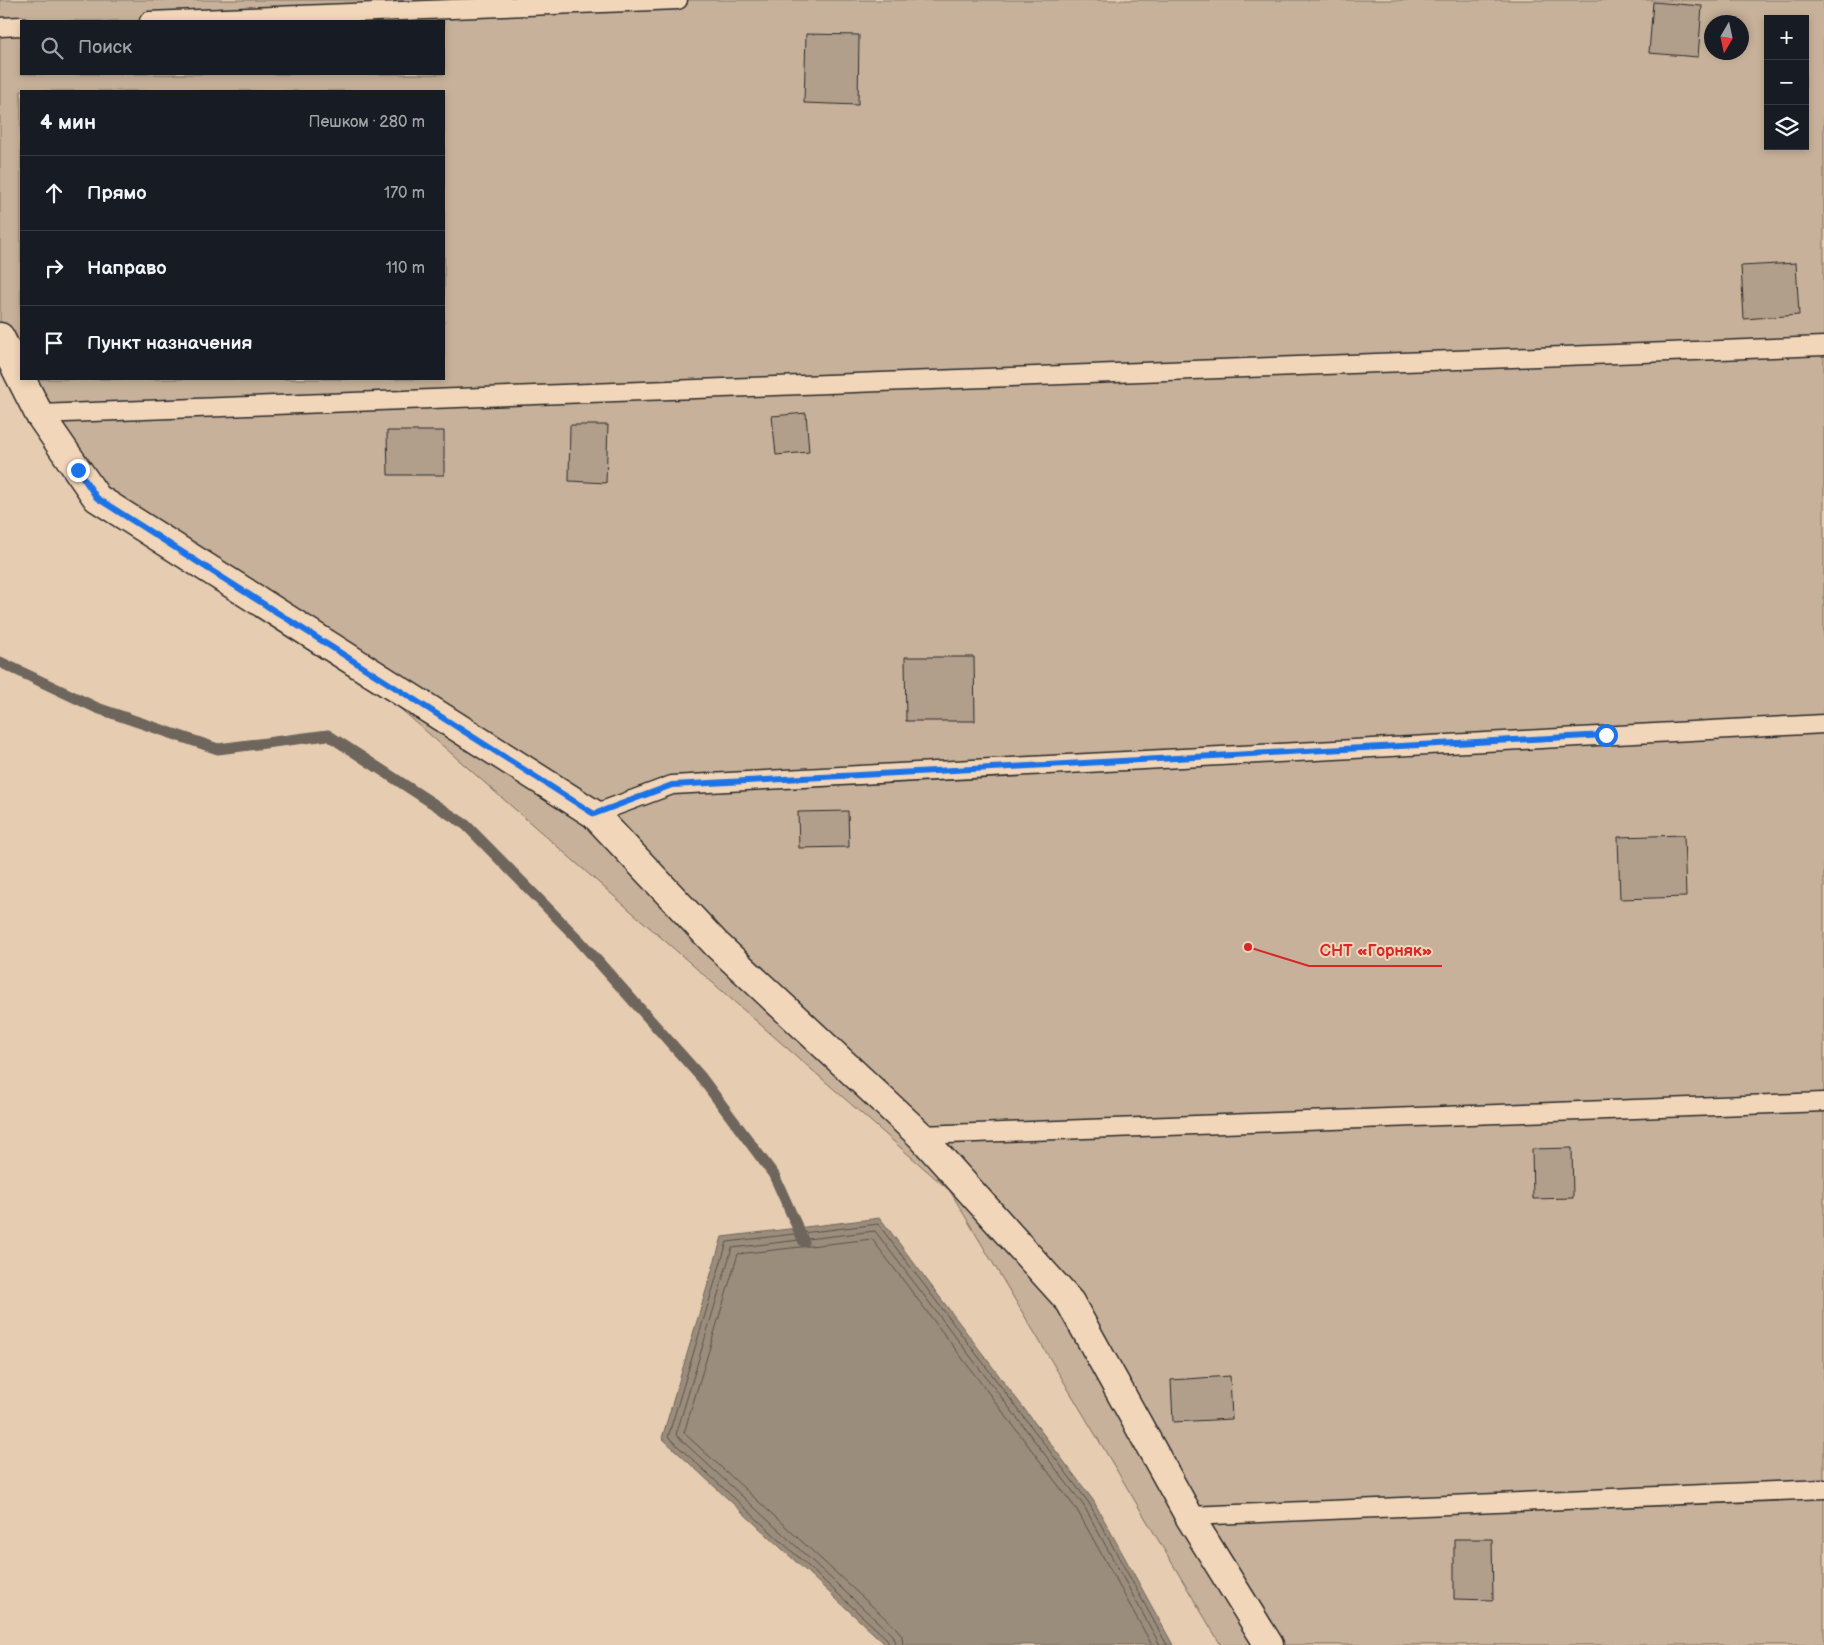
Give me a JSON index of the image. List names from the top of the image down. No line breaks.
{"places":["СНТ «Горняк»"],"north":"bottom","page":{"map_buttons":["+","−"],"search":"Поиск","heading":["4 мин","Пешком · 280 m"],"list":[["Прямо","170 m"],["Направо","110 m"],"Пункт назначения"]}}
